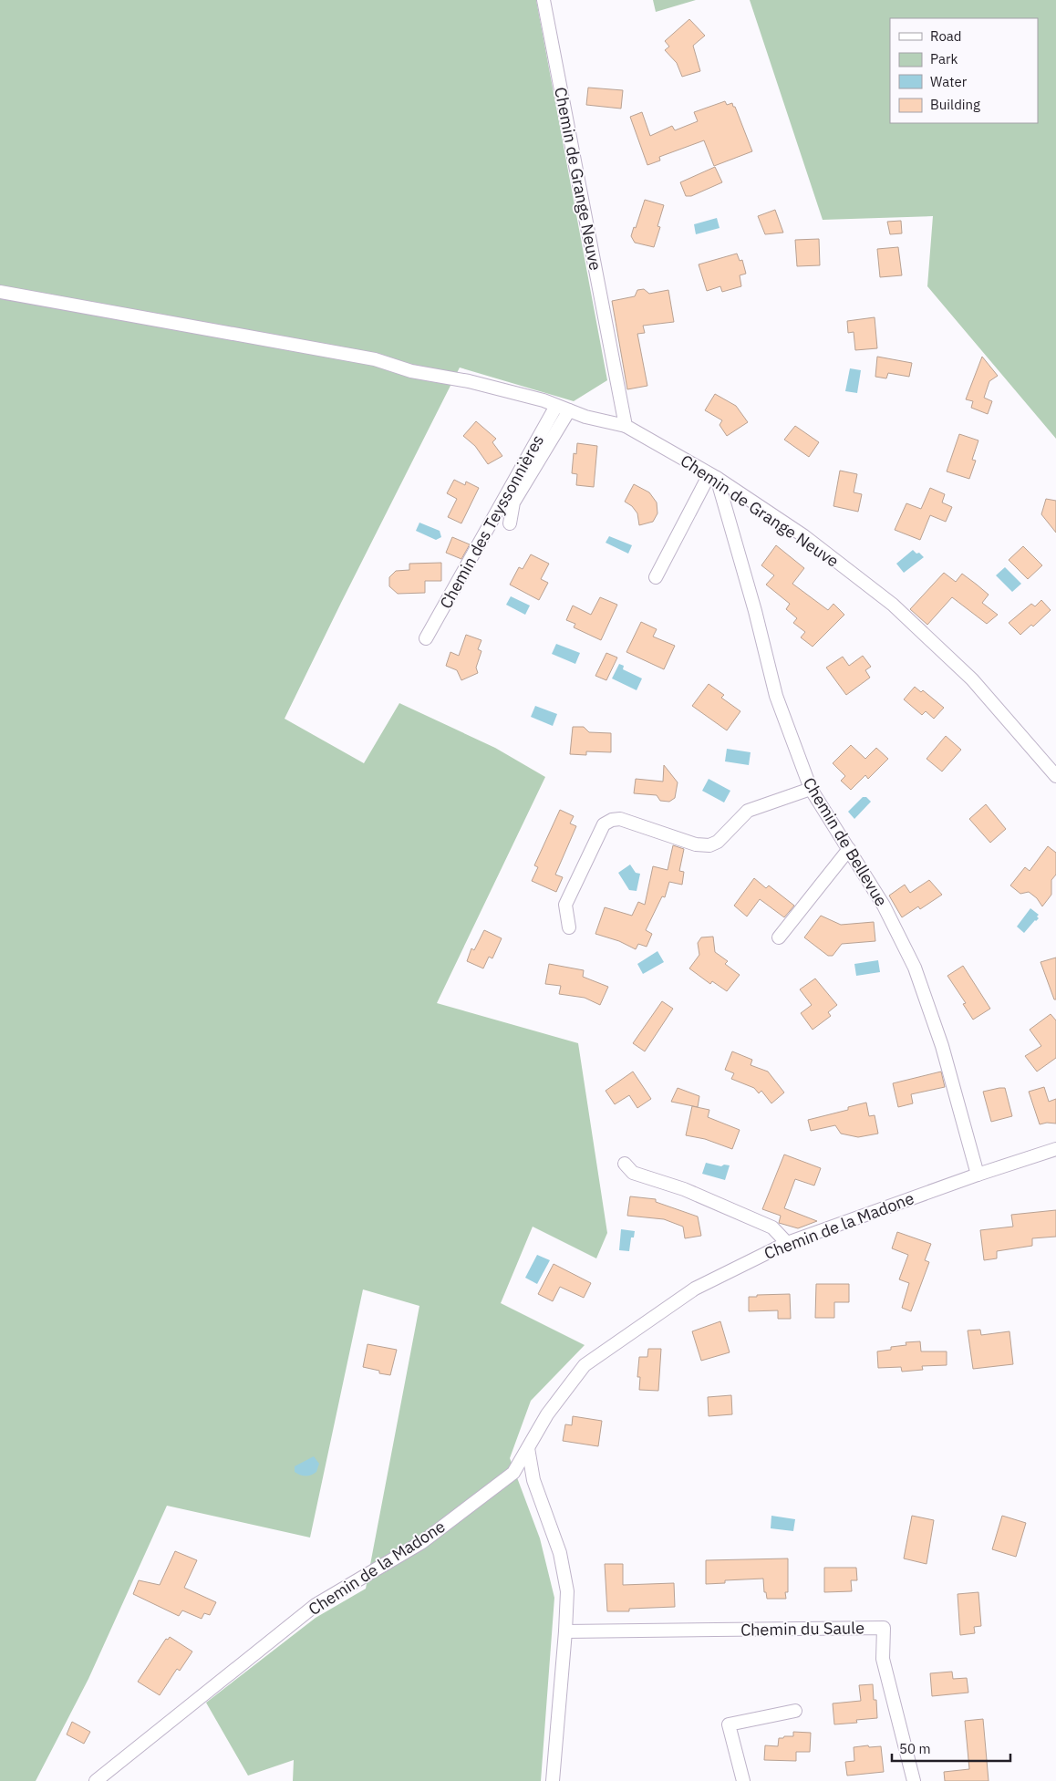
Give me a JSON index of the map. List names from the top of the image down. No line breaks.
{"streets":{"street":["Chemin de Grange Neuve","Chemin des Teyssonnières","Chemin de Bellevue","Chemin de la Madone","Chemin du Saule"]},"crossings":[["Chemin de Grange Neuve","Chemin de Bellevue"],["Chemin de Bellevue","Chemin de la Madone"]],"legend":["Road","Park","Water","Building"],"scale_bar":"50 m"}
